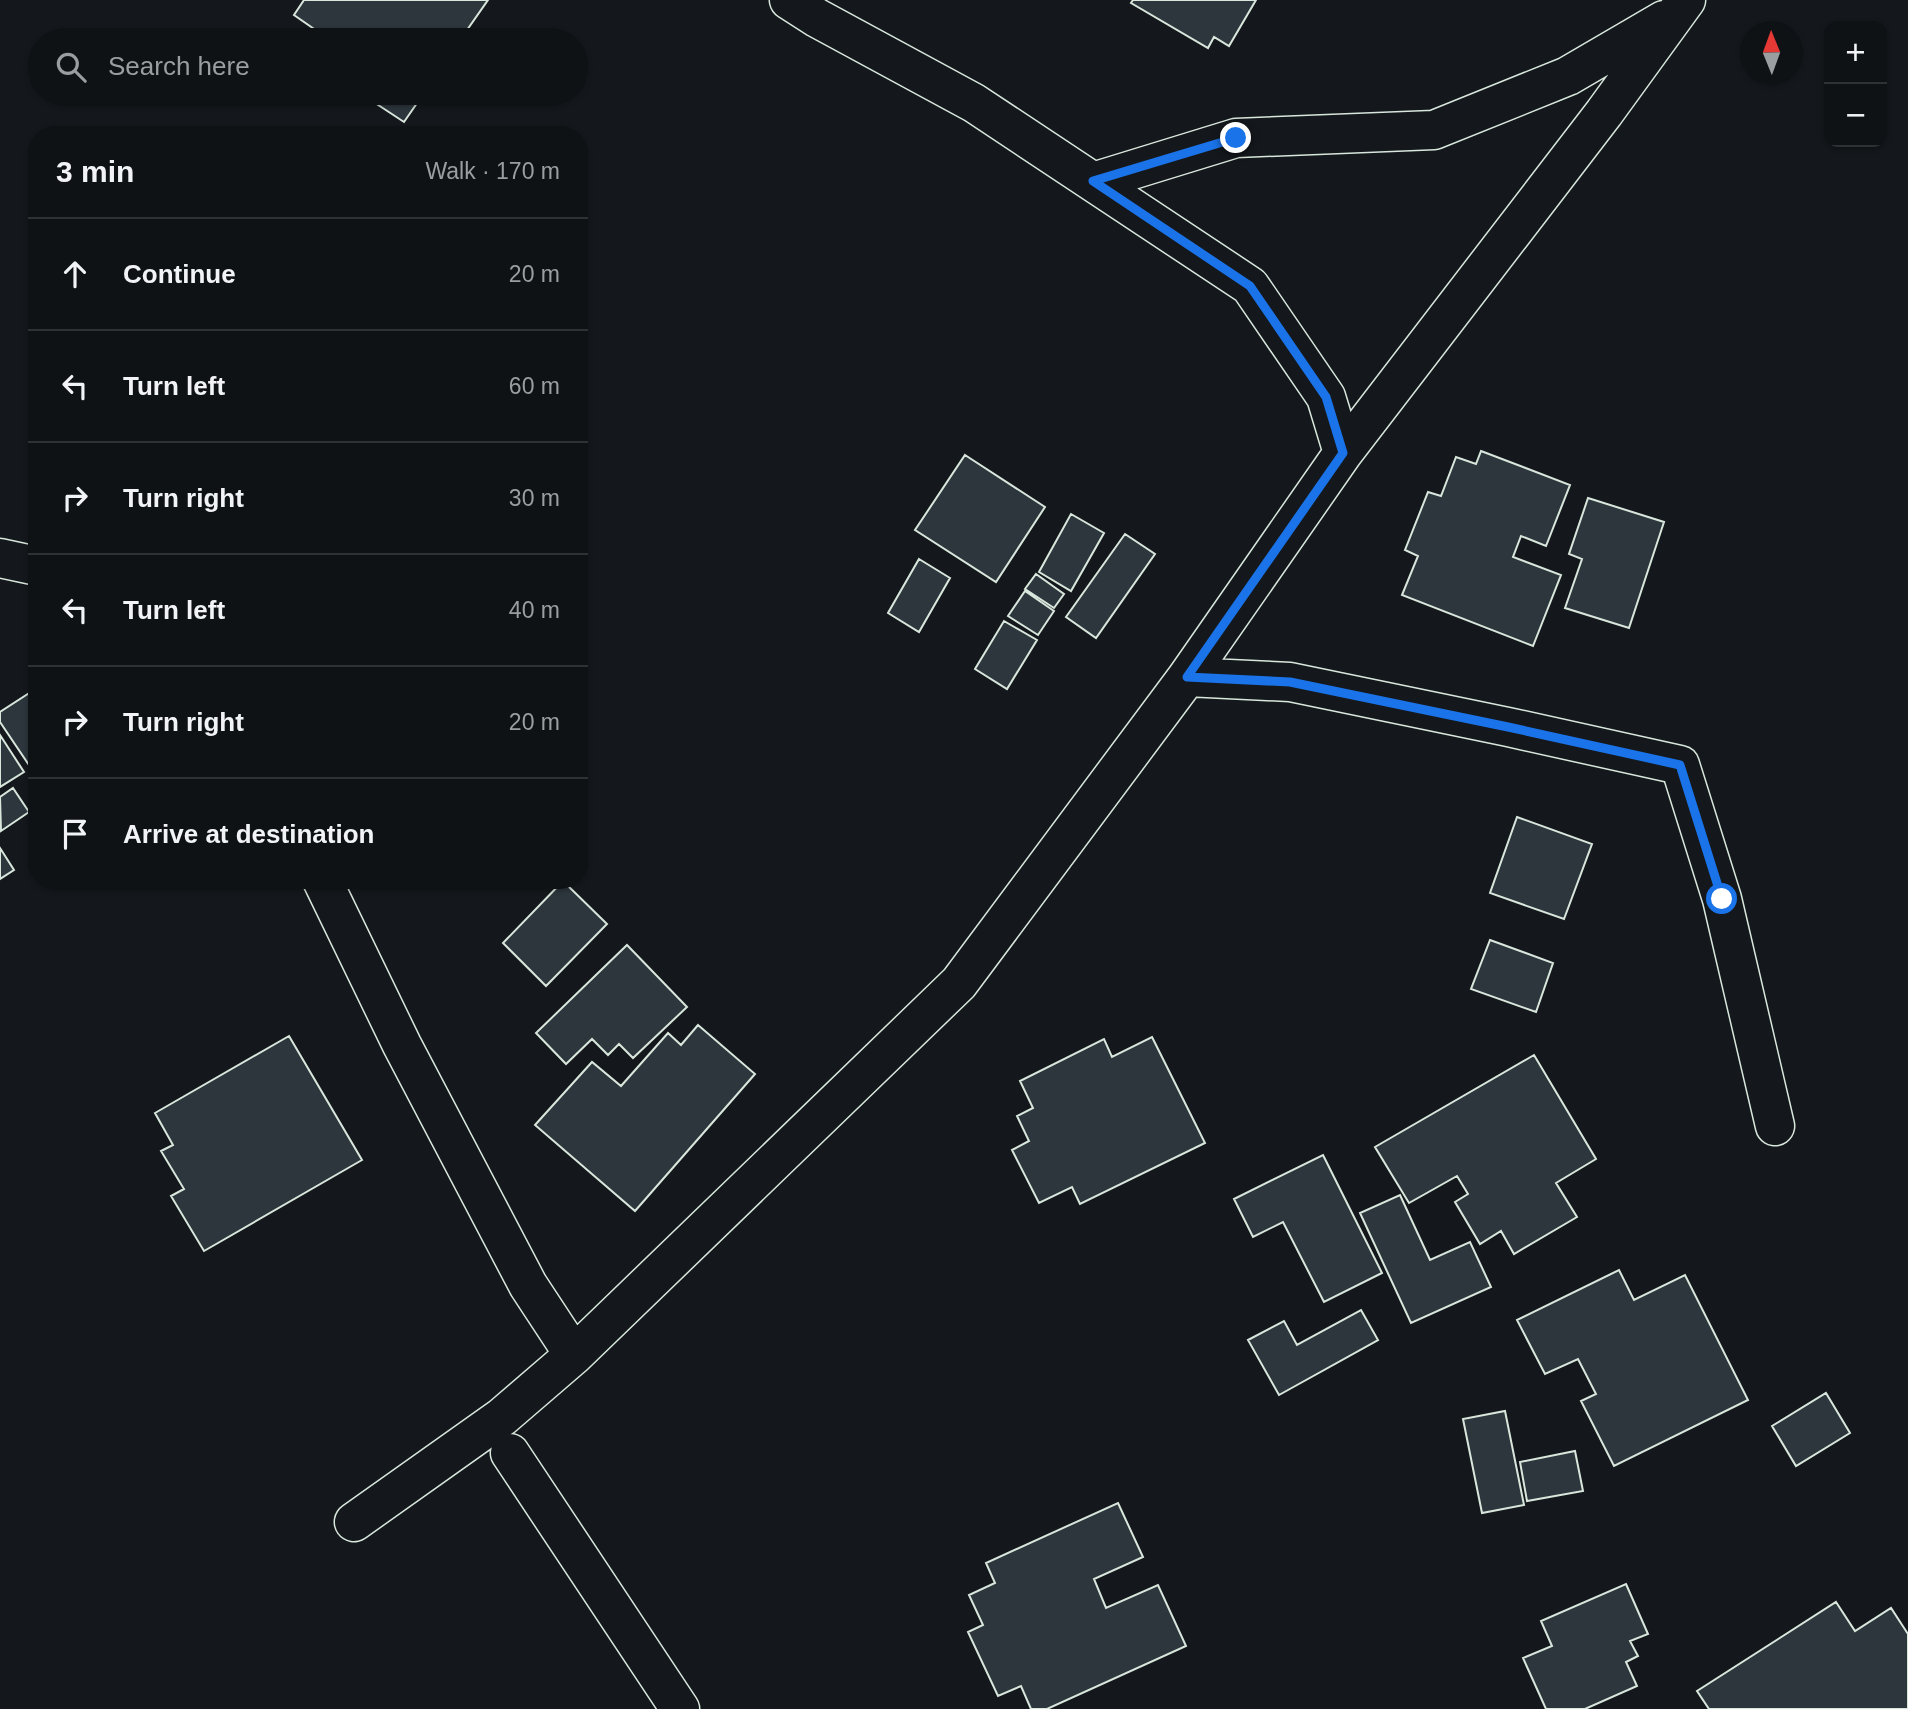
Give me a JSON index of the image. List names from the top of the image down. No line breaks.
{"north":"top","page":{"map_buttons":["+","−"],"search":"Search here","heading":["3 min","Walk · 170 m"],"list":[["Continue","20 m"],["Turn left","60 m"],["Turn right","30 m"],["Turn left","40 m"],["Turn right","20 m"],"Arrive at destination"]}}
